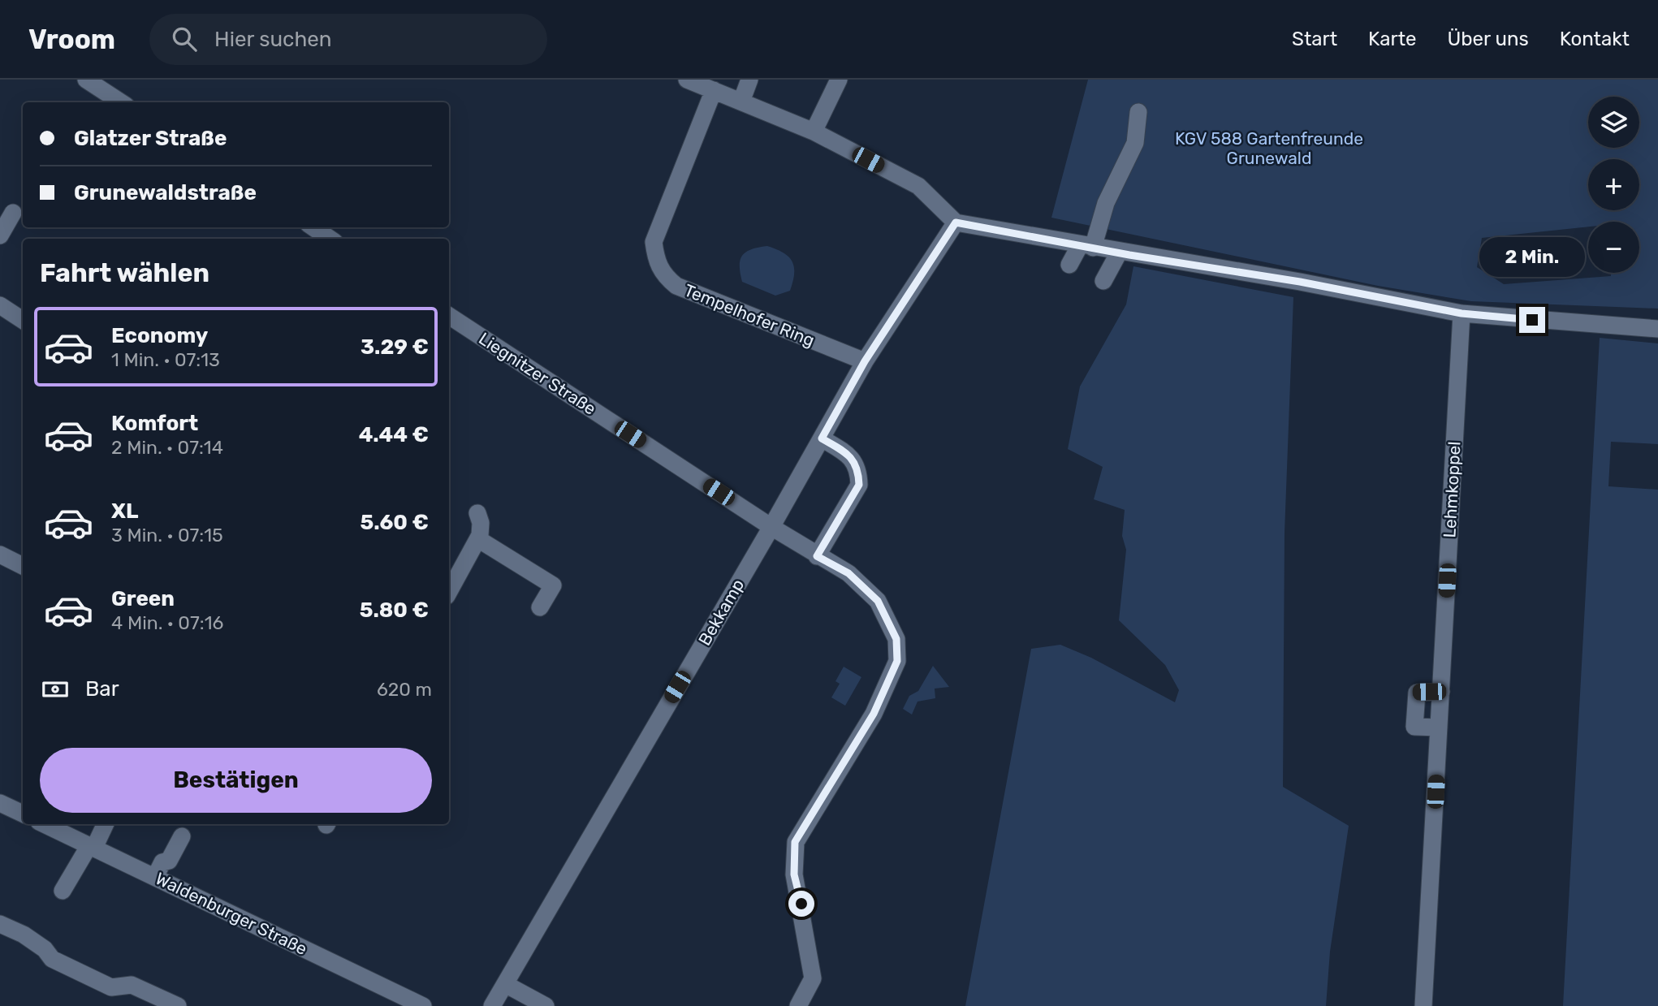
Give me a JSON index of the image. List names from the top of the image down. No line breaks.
{"streets":{"street":["Tempelhofer Ring","Liegnitzer Straße","Lehmkoppel","Bekkamp","Waldenburger Straße"]},"crossings":[["Tempelhofer Ring","Bekkamp"],["Liegnitzer Straße","Bekkamp"]],"parks":["KGV 588 Gartenfreunde Grunewald"],"page":{"header":"Vroom","search":"Hier suchen","nav":["Start","Karte","Über uns","Kontakt"],"map_buttons":["+","−"],"banner":["Glatzer Straße","Grunewaldstraße"],"bubble":"2 Min.","heading":"Fahrt wählen","list":[{"name":"Economy","note":"1 Min. · 07:13","value":"3.29 €"},{"name":"Komfort","note":"2 Min. · 07:14","value":"4.44 €"},{"name":"XL","note":"3 Min. · 07:15","value":"5.60 €"},{"name":"Green","note":"4 Min. · 07:16","value":"5.80 €"}],"pay":["Bar","620 m"],"buttons":"Bestätigen"}}
